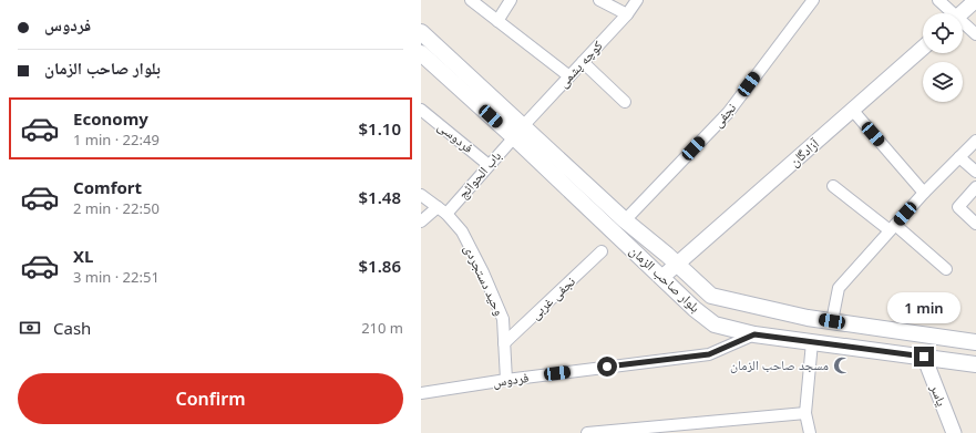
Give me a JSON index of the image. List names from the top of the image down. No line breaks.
{"streets":{"main road":["بلوار صاحب الزمان"],"street":["کوچه پشمی","نجفی","فردوسی","آزادگان","باب الحوائج","وحید دستجردی","نجفی غربی","فردوس","یاسر"]},"crossings":[["کوچه پشمی","باب الحوائج"],["کوچه پشمی","بلوار صاحب الزمان"],["نجفی","بلوار صاحب الزمان"],["فردوسی","باب الحوائج"],["آزادگان","بلوار صاحب الزمان"],["باب الحوائج","بلوار صاحب الزمان"],["باب الحوائج","وحید دستجردی"],["بلوار صاحب الزمان","فردوس"],["بلوار صاحب الزمان","یاسر"],["وحید دستجردی","نجفی غربی"],["وحید دستجردی","فردوس"]],"places":{"mosque":["مسجد صاحب الزمان"]},"page":{"banner":["فردوس","بلوار صاحب الزمان"],"list":[{"name":"Economy","note":"1 min · 22:49","value":"$1.10"},{"name":"Comfort","note":"2 min · 22:50","value":"$1.48"},{"name":"XL","note":"3 min · 22:51","value":"$1.86"}],"bubble":"1 min","pay":["Cash","210 m"],"buttons":"Confirm"}}
